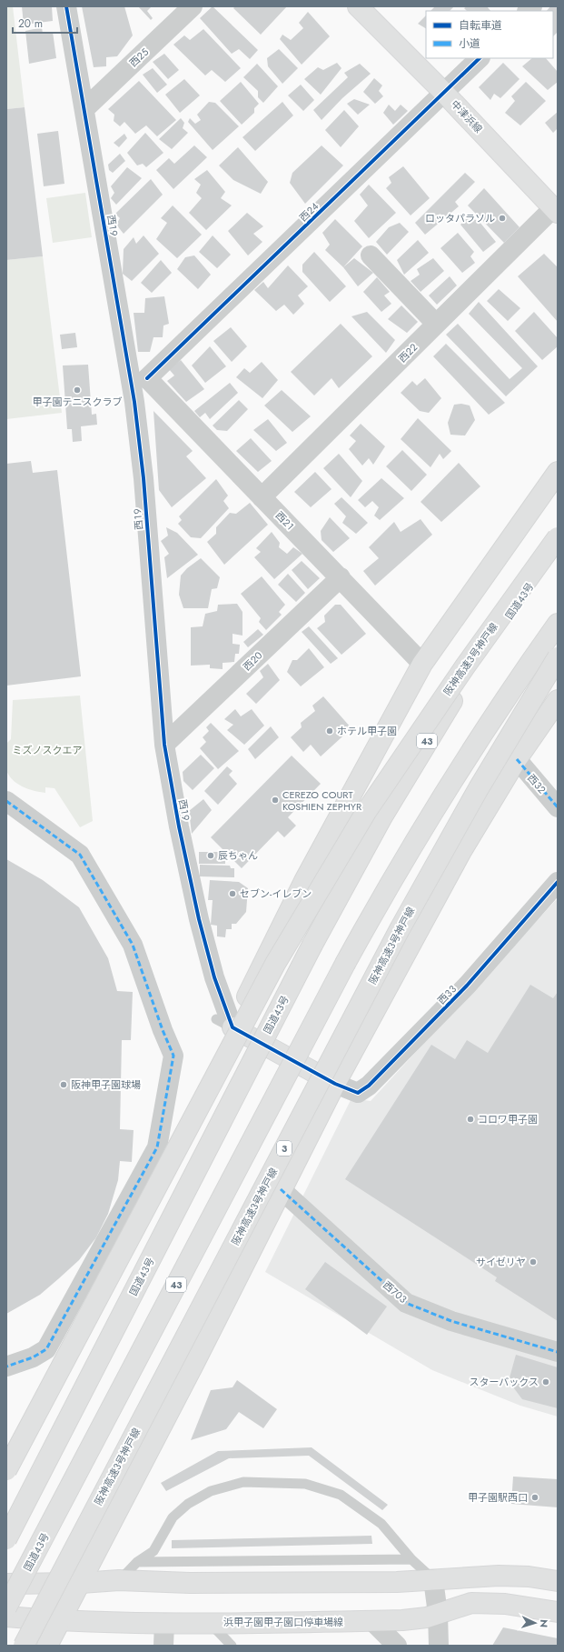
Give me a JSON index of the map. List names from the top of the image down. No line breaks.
{"streets":{"main road":["中津浜線","国道43号","阪神高速3号神戸線","43","3","浜甲子園甲子園口停車場線"],"street":["西２５","西２４","西１９","西２２","西２１","西２０","西３２","西３３","西７０３"]},"crossings":[["西２５","西１９"],["中津浜線","西２４"],["中津浜線","西２２"],["西２４","西１９"],["西２４","西２１"],["西１９","西２１"],["西１９","西２０"],["西２２","西２１"],["西２１","西２０"]],"parks":["ミズノスクエア"],"places":["ロッタパラソル","甲子園テニスクラブ","ホテル甲子園","CEREZO COURT KOSHIEN ZEPHYR","辰ちゃん","セブン-イレブン","阪神甲子園球場","コロワ甲子園","サイゼリヤ","スターバックス","甲子園駅西口"],"legend":["自転車道","小道"],"scale_bar":"20 m","north":"right"}
